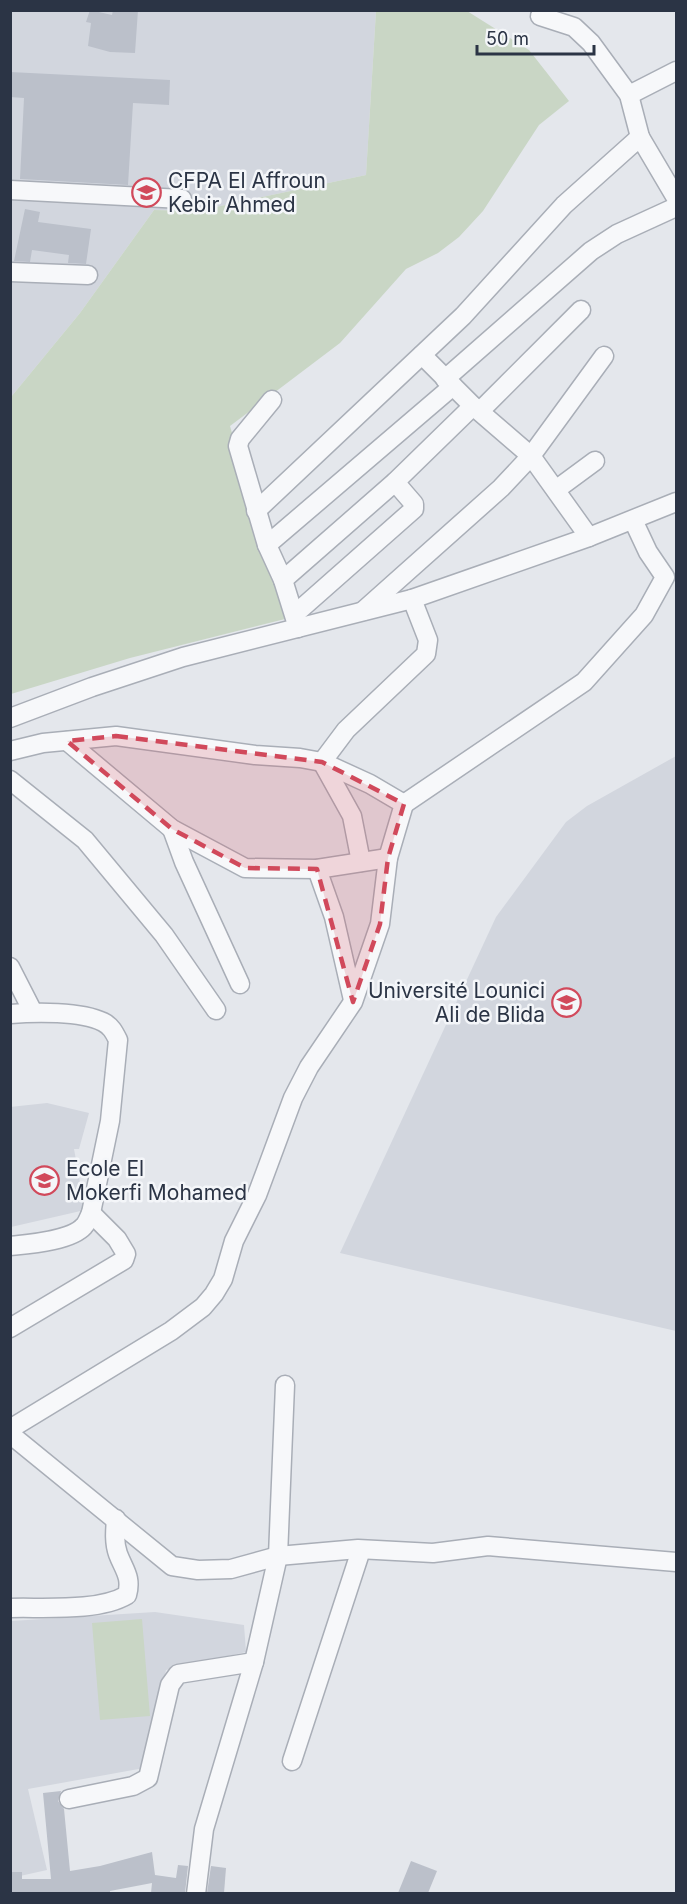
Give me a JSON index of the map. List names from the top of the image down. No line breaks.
{"places":{"school or university":["CFPA El Affroun Kebir Ahmed","Université Lounici Ali de Blida","Ecole El Mokerfi Mohamed"]},"scale_bar":"50 m"}
